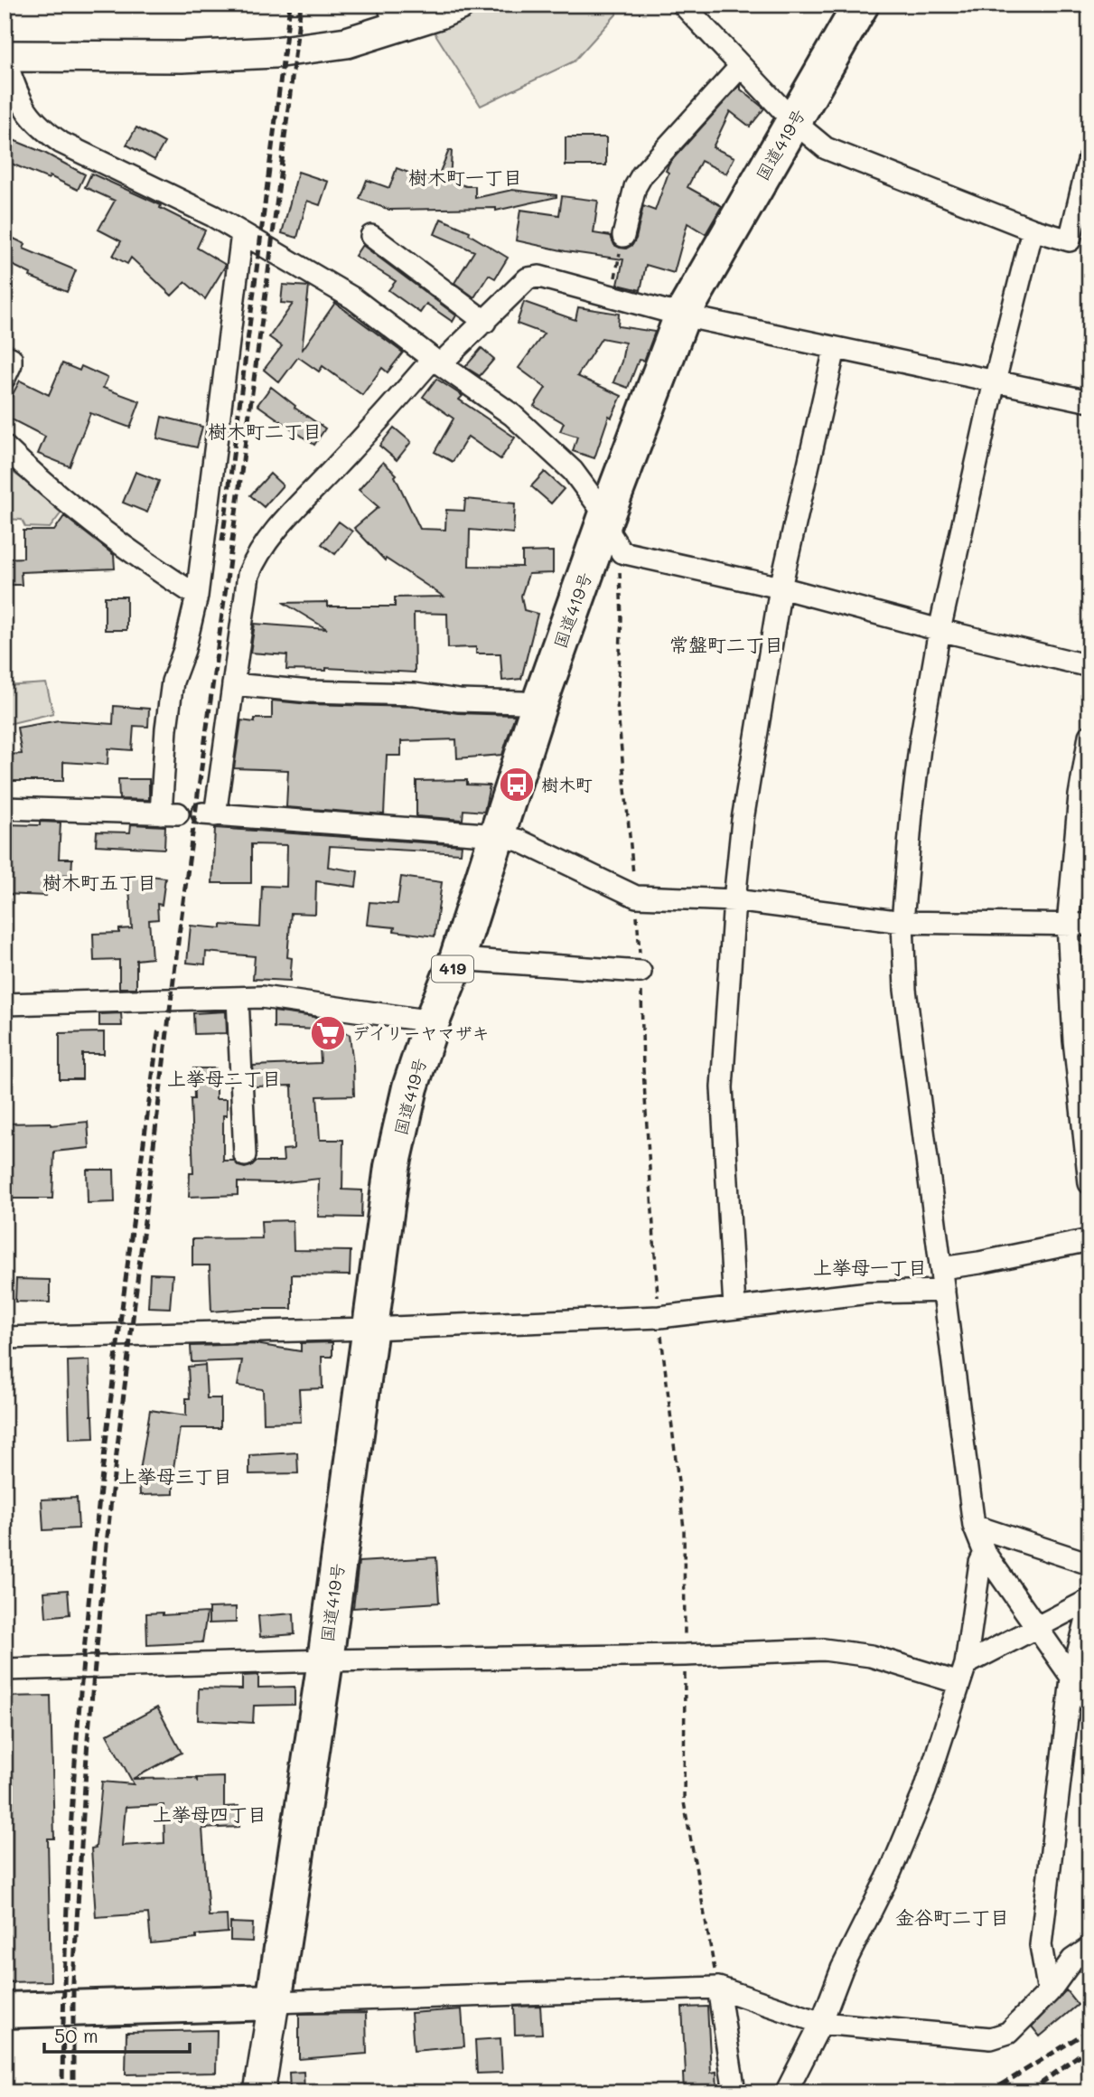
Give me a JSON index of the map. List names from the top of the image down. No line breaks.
{"streets":{"highway":["国道419号","419"]},"districts":["樹木町一丁目","樹木町二丁目","常盤町二丁目","樹木町五丁目","上挙母二丁目","上挙母一丁目","上挙母三丁目","上挙母四丁目","金谷町二丁目"],"places":{"bus stop":["樹木町"],"supermarket":["デイリーヤマザキ"]},"scale_bar":"50 m"}
